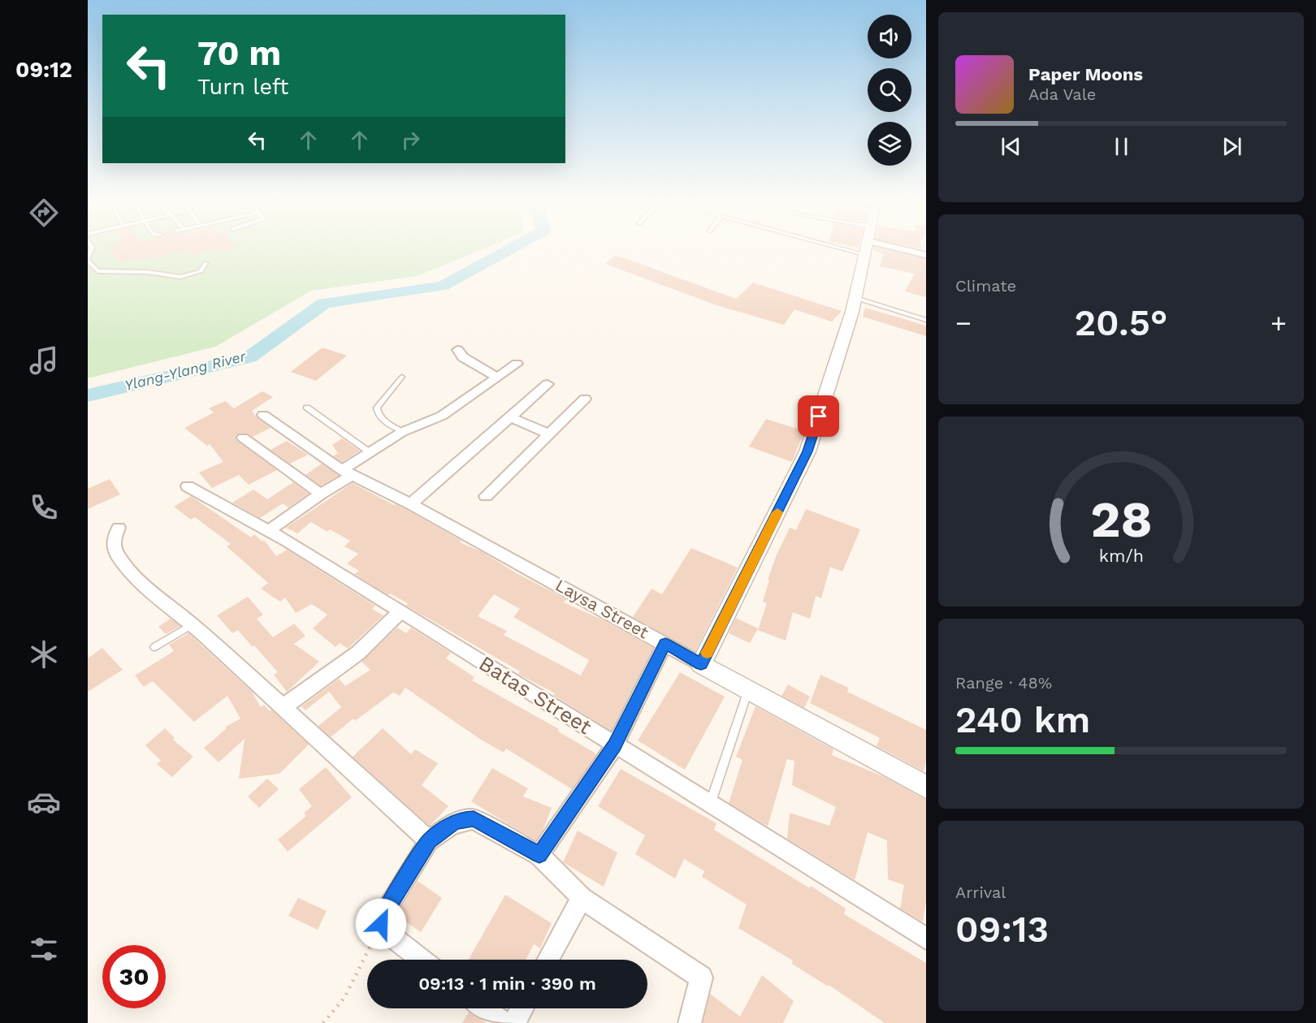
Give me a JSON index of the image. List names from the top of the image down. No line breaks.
{"streets":{"street":["Laysa Street","Batas Street"]},"water":["Ylang-Ylang River"],"page":{"tabs":"09:12","turn":["70 m","Turn left"],"song":["Paper Moons","Ada Vale"],"tile":["Climate",["Range · 48%","240 km"],["Arrival","09:13"]],"heat":["−","20.5°","+"],"limit":"30","trip":"09:13 · 1 min · 390 m","gauge":["28","km/h"]}}
